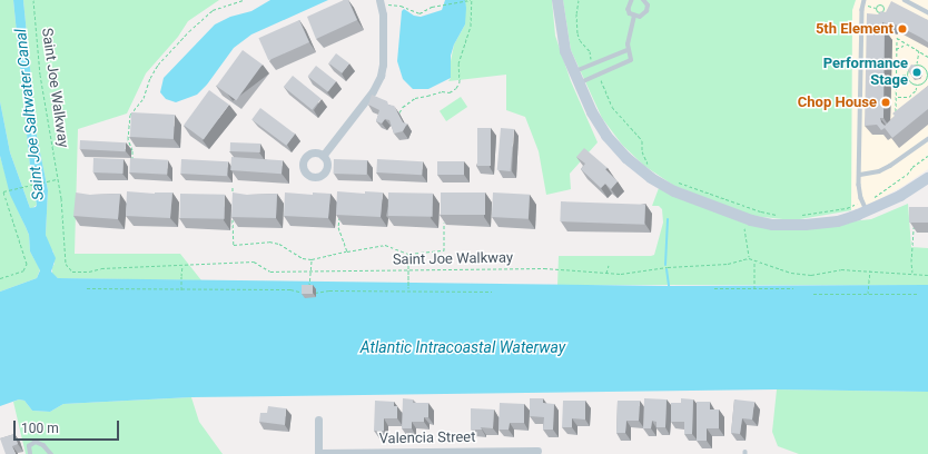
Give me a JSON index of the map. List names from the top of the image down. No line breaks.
{"streets":{"street":["Valencia Street"],"path":["Saint Joe Walkway"]},"water":["Saint Joe Saltwater Canal","Atlantic Intracoastal Waterway"],"places":["5th Element","Performance Stage","Chop House"],"scale_bar":"100 m"}
